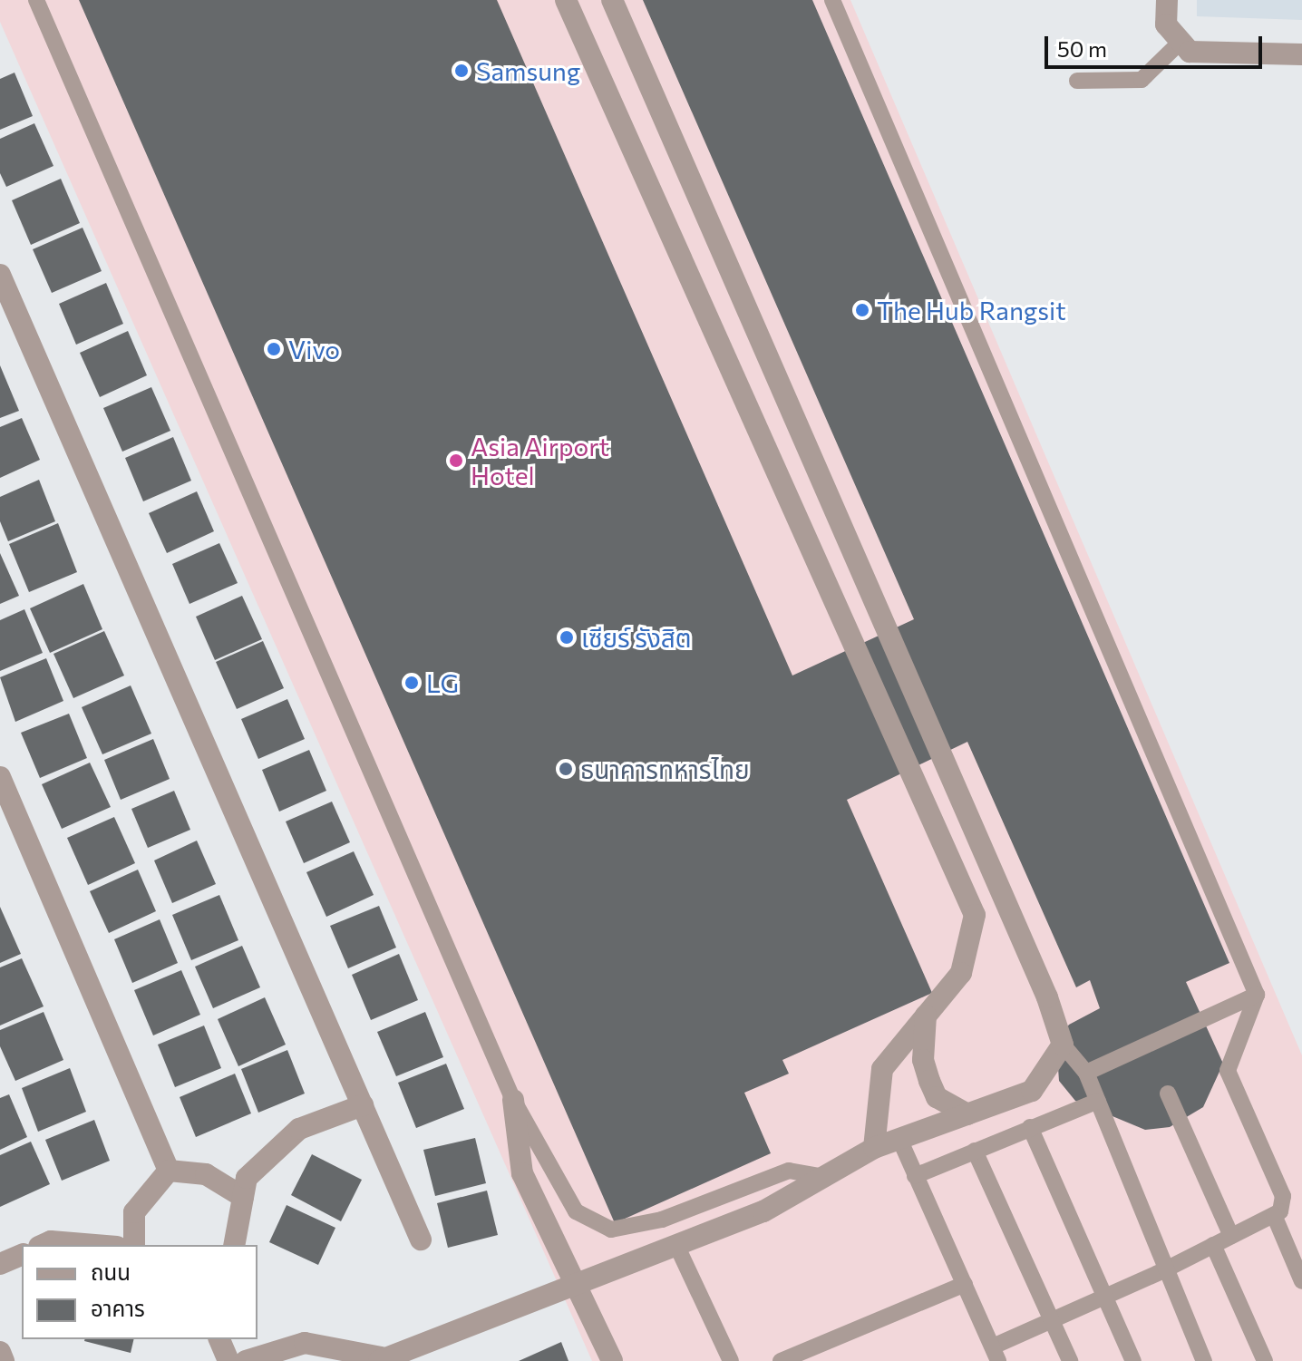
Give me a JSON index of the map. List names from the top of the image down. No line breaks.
{"places":["Samsung","The Hub Rangsit","Vivo","Asia Airport Hotel","เซียร์ รังสิต","LG","ธนาคารทหารไทย"],"legend":["ถนน","อาคาร"],"scale_bar":"50 m"}
